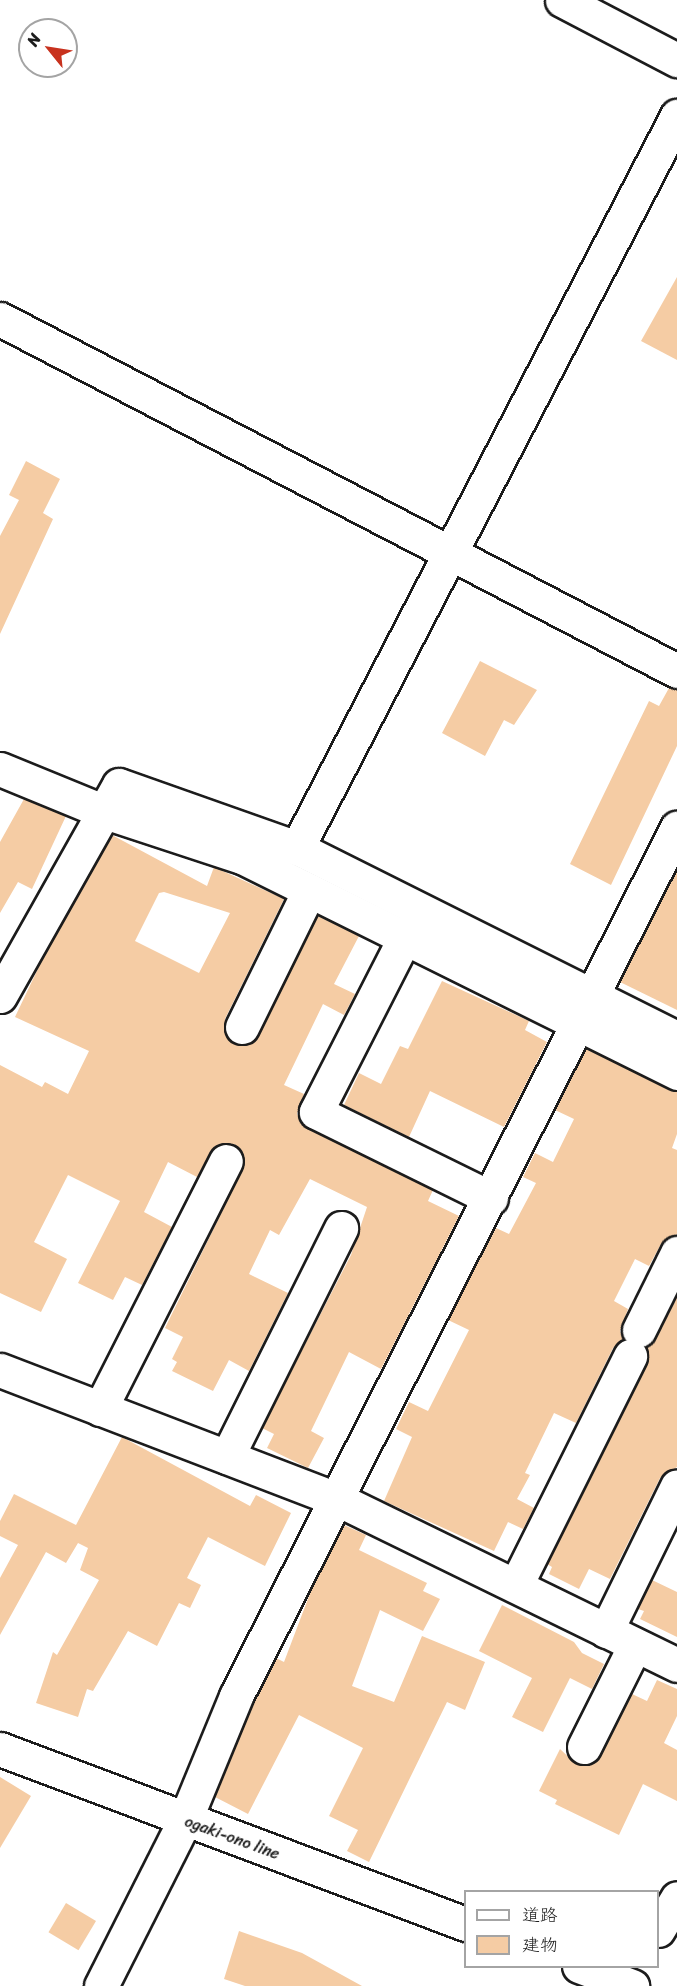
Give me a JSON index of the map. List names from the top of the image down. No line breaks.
{"streets":{"street":["ogaki-ono line"]},"legend":["道路","建物"],"north":"top left"}
